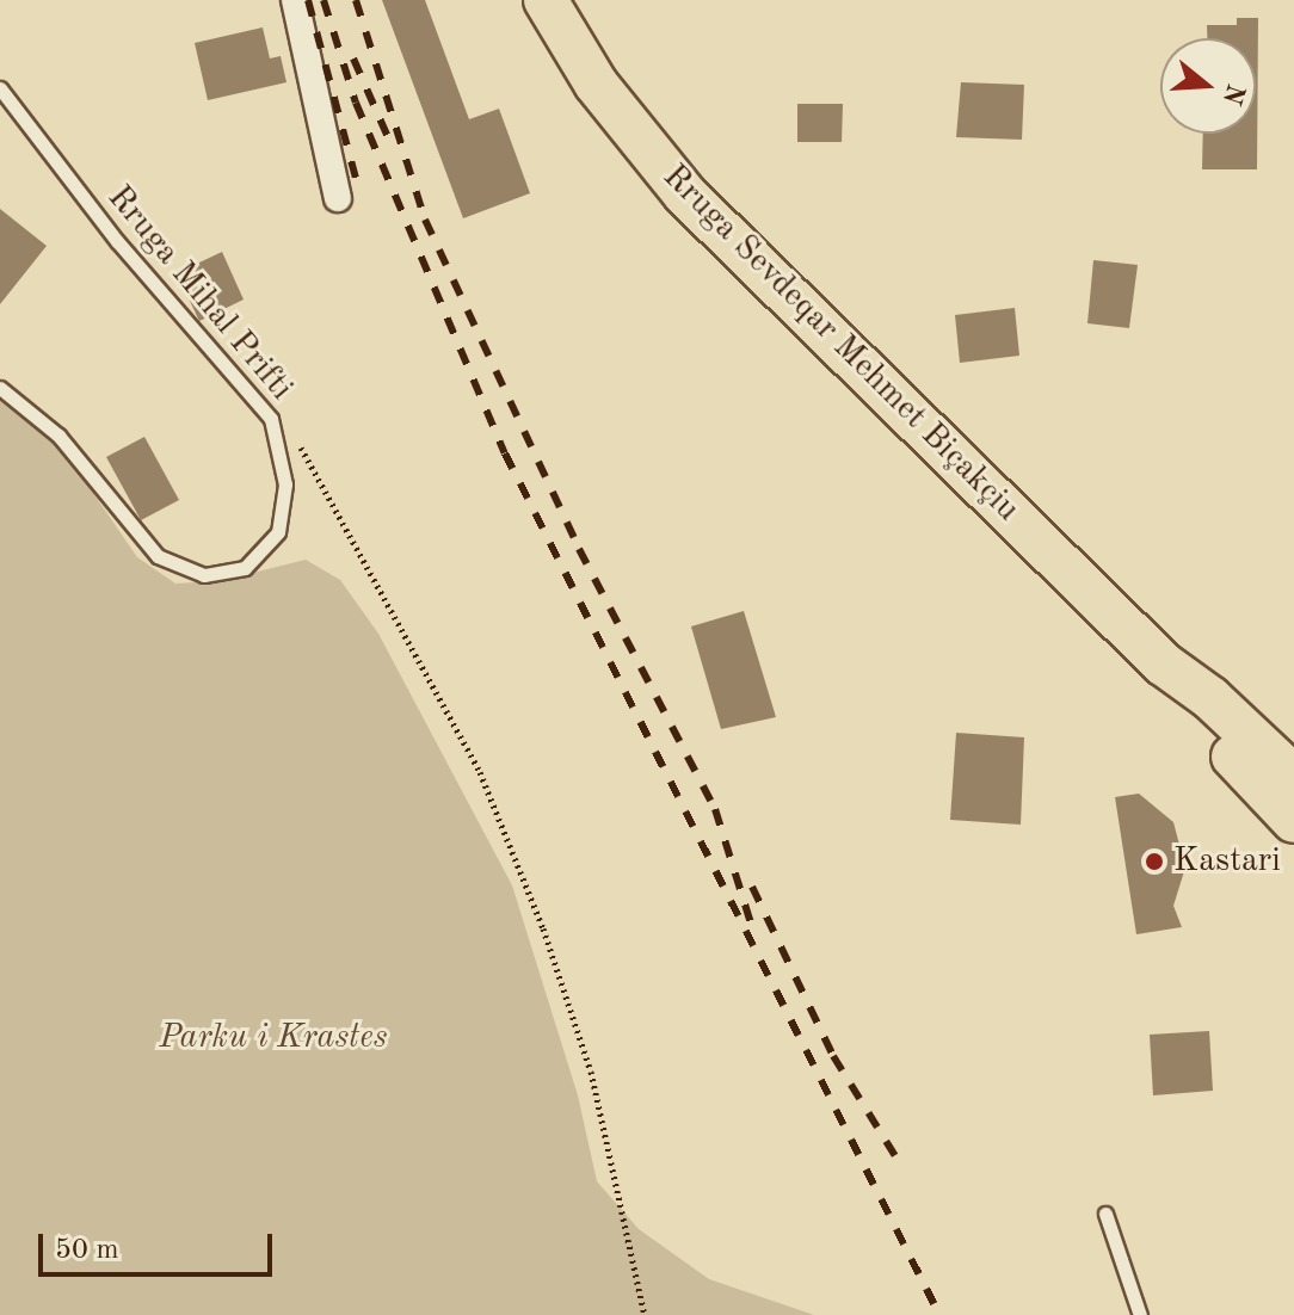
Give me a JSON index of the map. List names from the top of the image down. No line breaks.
{"streets":{"main road":["Rruga Sevdeqar Mehmet Biçakçiu"],"lane":["Rruga Mihal Prifti"]},"parks":["Parku i Krastes"],"places":["Kastari"],"scale_bar":"50 m","north":"right"}
